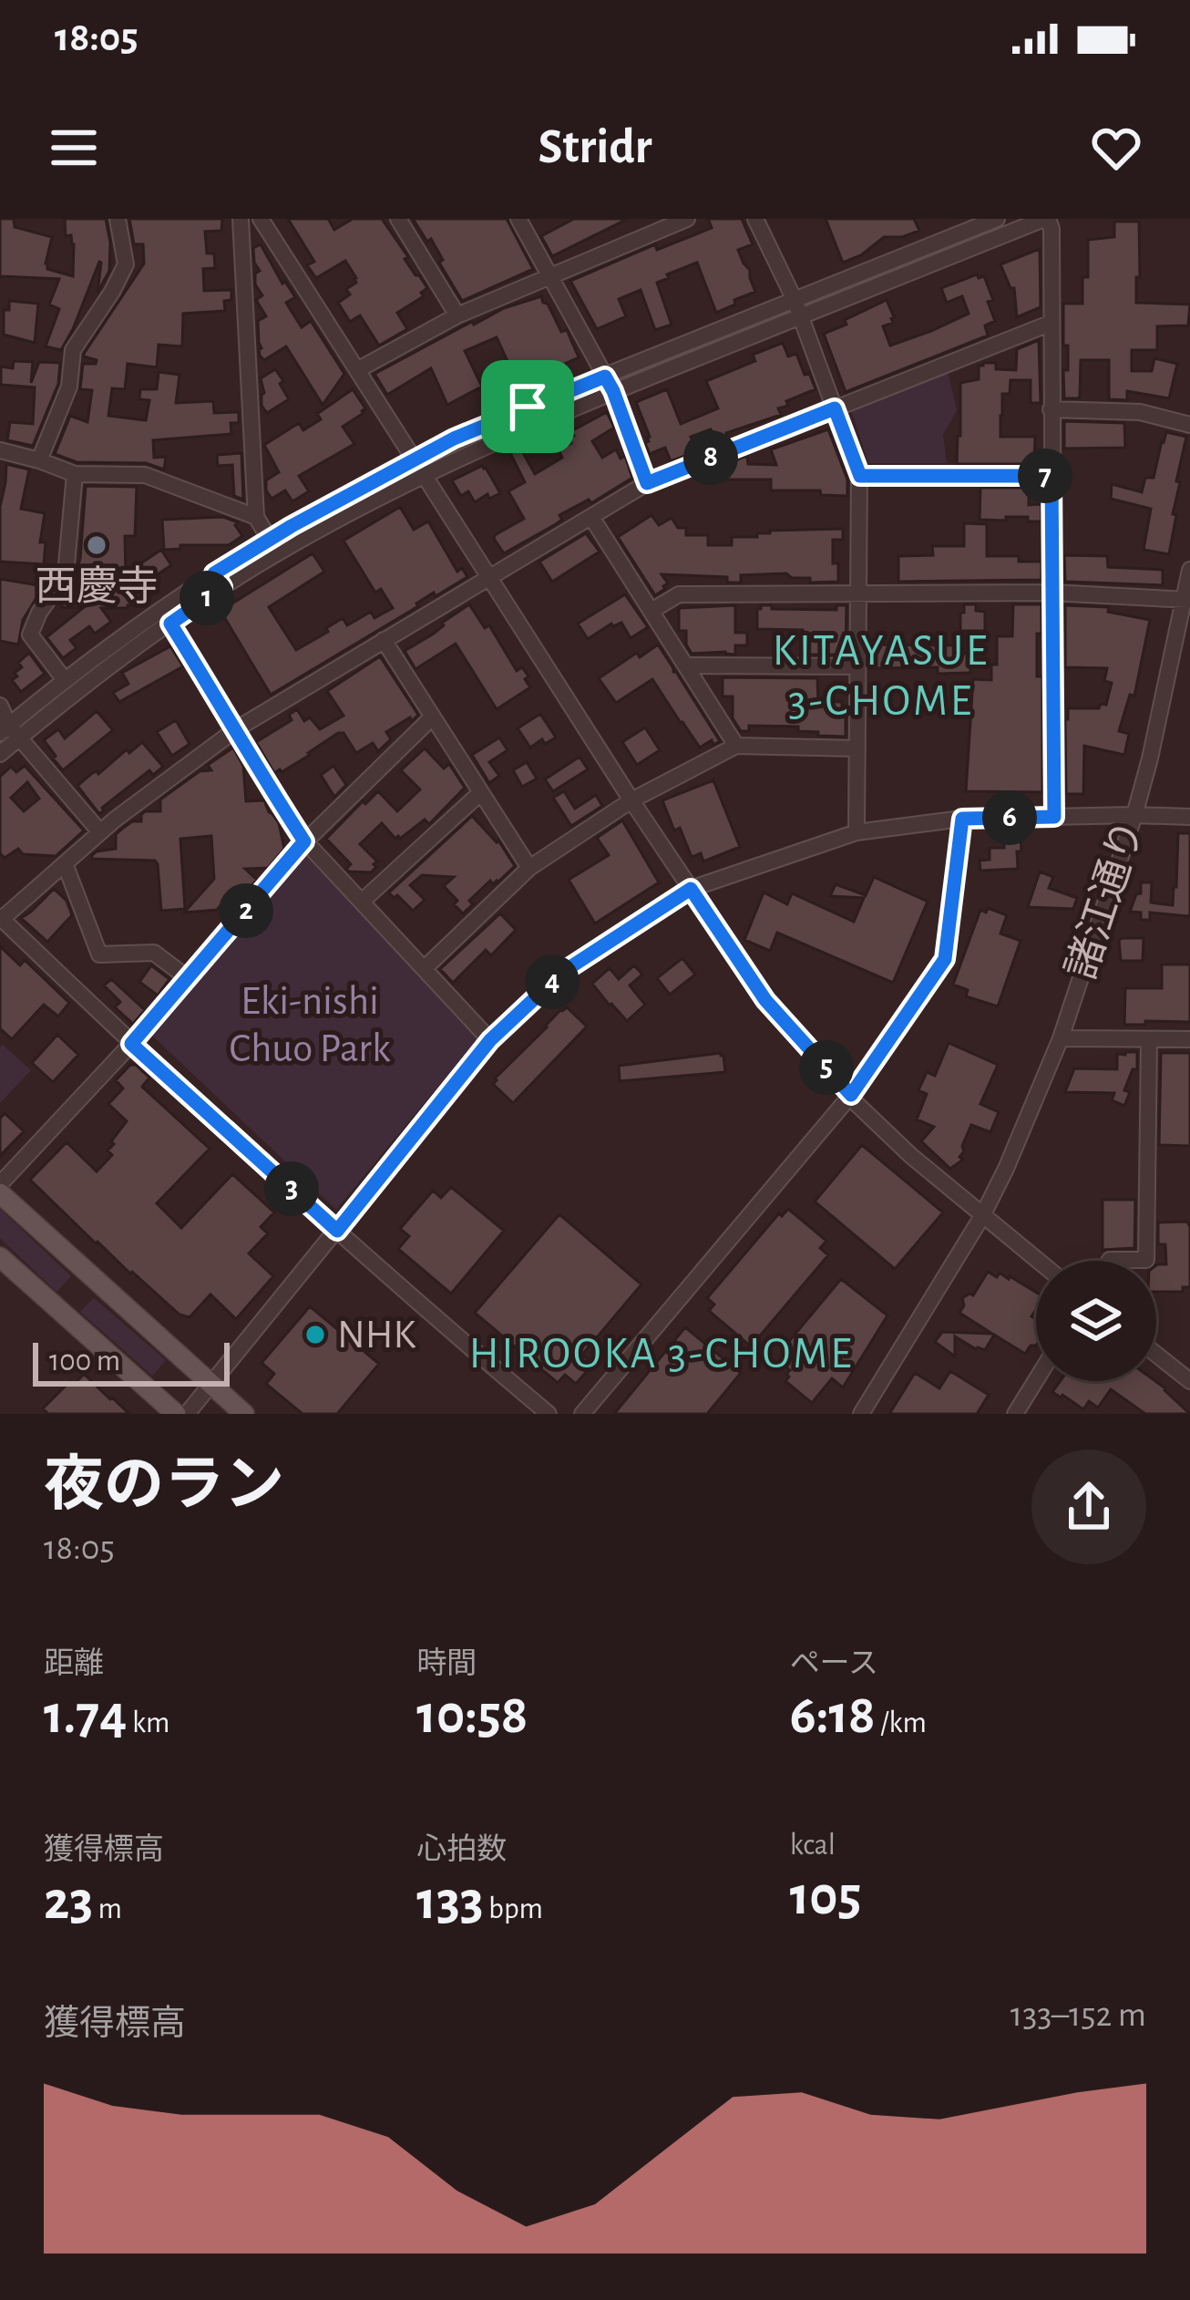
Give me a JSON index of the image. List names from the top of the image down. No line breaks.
{"streets":{"street":["諸江通り"]},"districts":["KITAYASUE 3-CHOME","HIROOKA 3-CHOME"],"parks":["Eki-nishi Chuo Park"],"places":["西慶寺","NHK"],"scale_bar":"100 m","page":{"status":"18:05","header":"Stridr","pins":["8","7","1","6","2","4","5","3"],"scale":"100 m","heading":["夜のラン","18:05"],"stats":[["距離","1.74 km"],["時間","10:58"],["ペース","6:18 /km"],["獲得標高","23 m"],["心拍数","133 bpm"],["kcal","105"]],"chart":["獲得標高","133–152 m"]}}
